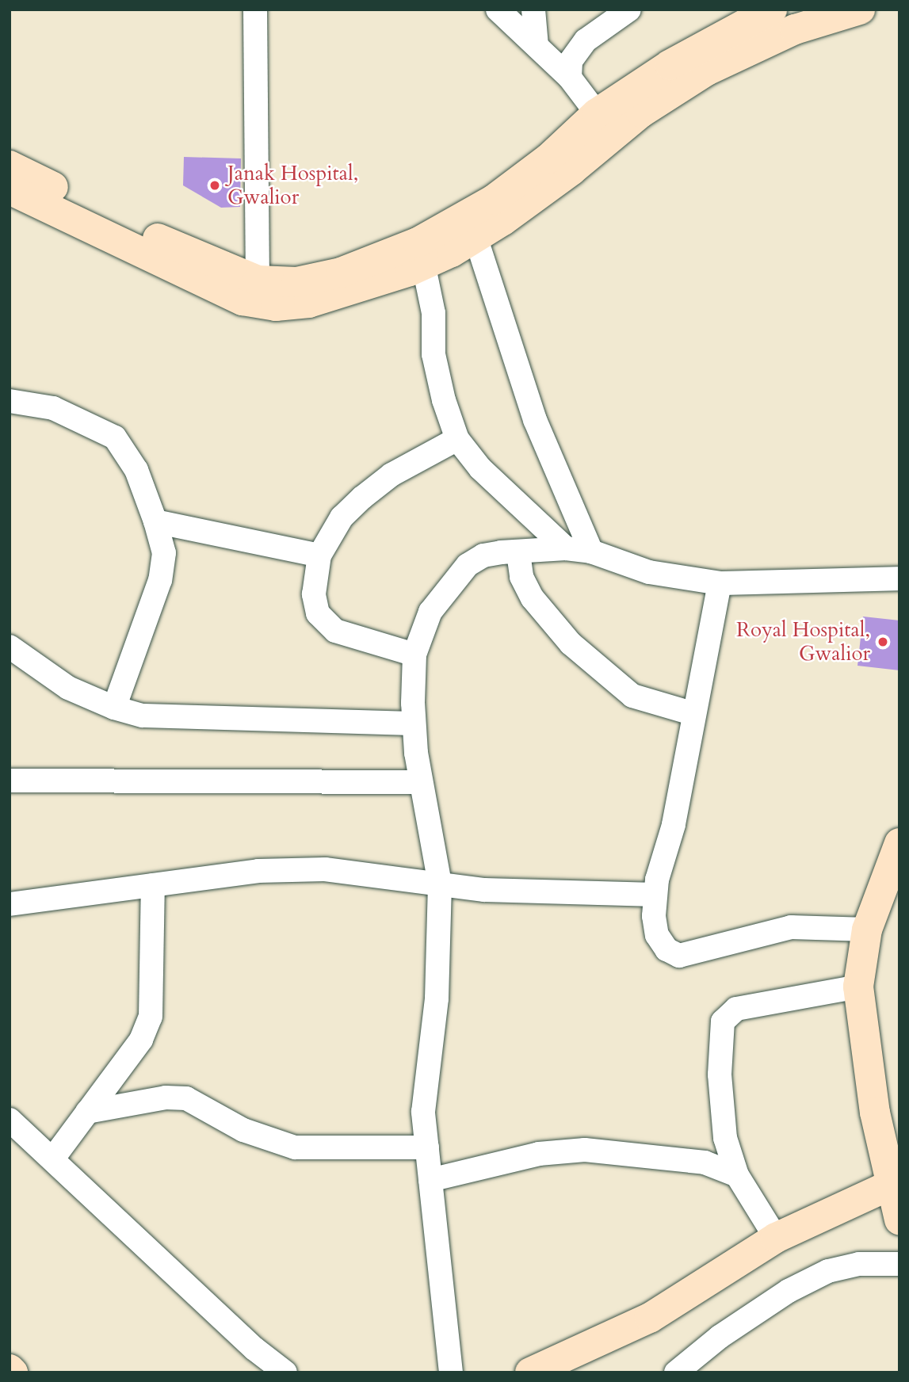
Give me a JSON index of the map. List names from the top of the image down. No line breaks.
{"places":["Janak Hospital, Gwalior","Royal Hospital, Gwalior"]}
